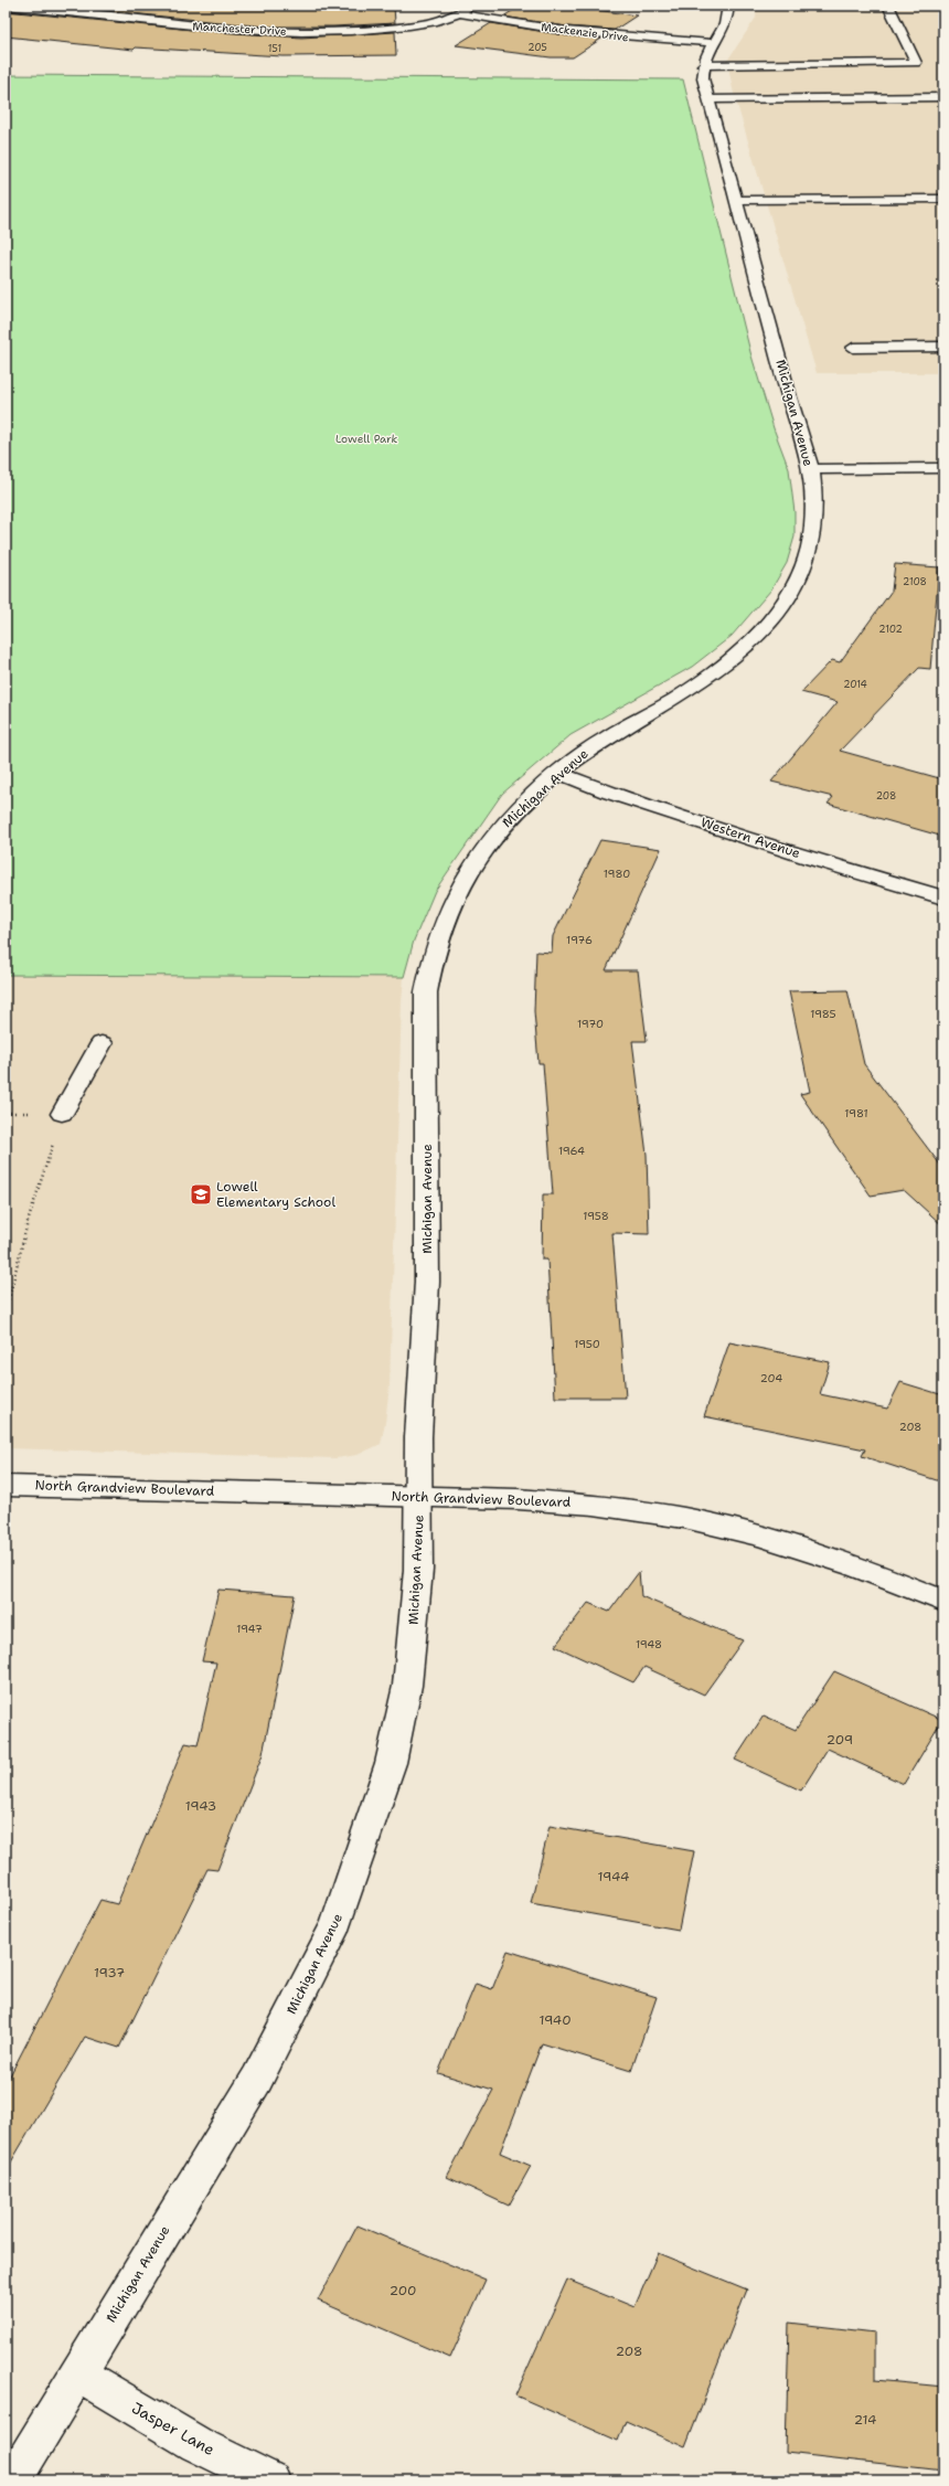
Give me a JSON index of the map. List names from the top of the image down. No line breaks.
{"streets":{"street":["Manchester Drive","Mackenzie Drive","Michigan Avenue","Western Avenue","North Grandview Boulevard","Jasper Lane"]},"crossings":[["Manchester Drive","Mackenzie Drive"],["Michigan Avenue","Western Avenue"],["Michigan Avenue","North Grandview Boulevard"],["Michigan Avenue","Jasper Lane"]],"parks":["Lowell Park"],"places":{"school or university":["Lowell Elementary School"]},"house_numbers":["205","151","2108","2102","2014","208","1980","1976","1985","1970","1981","1964","1958","1950","204","208","1947","1948","209","1943","1944","1937","1940","200","208","214"]}
